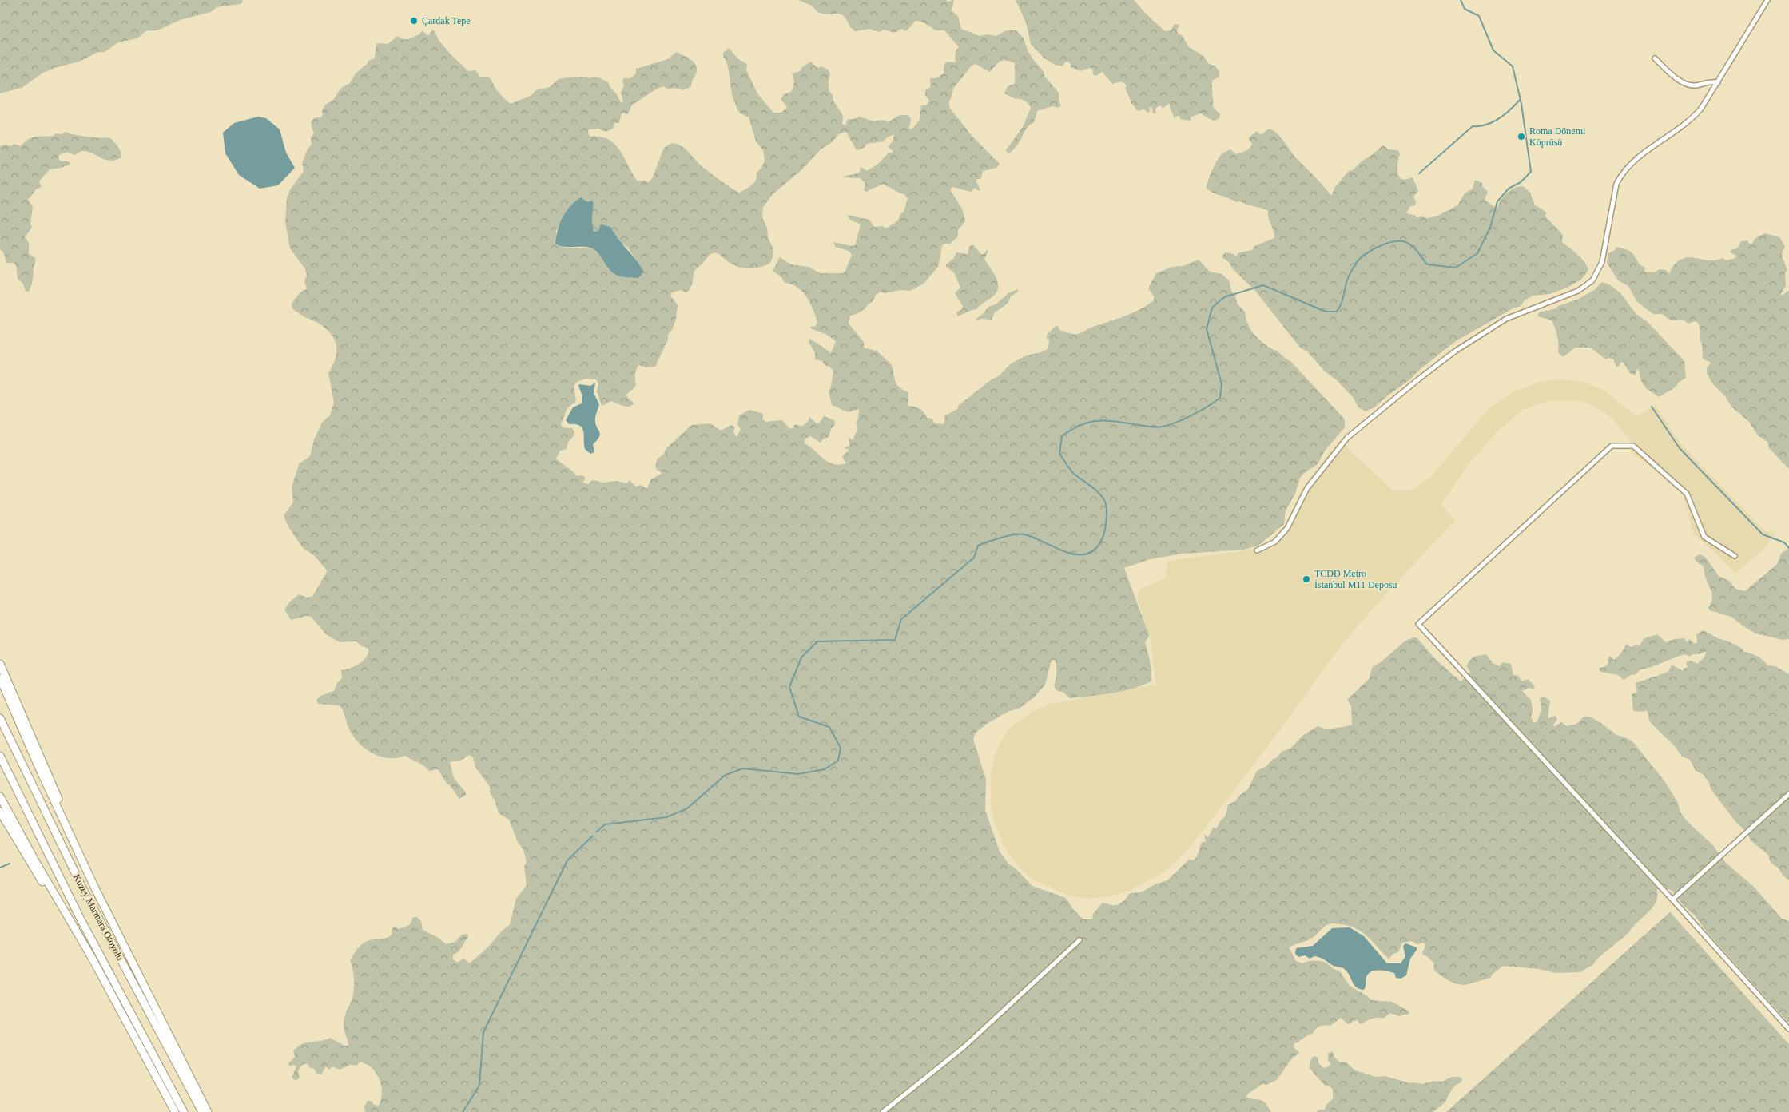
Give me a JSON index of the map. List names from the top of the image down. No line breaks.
{"streets":{"highway":["Kuzey Marmara Otoyolu"]},"places":["Çardak Tepe","Roma Dönemi Köprüsü","TCDD Metro İstanbul M11 Deposu"]}
